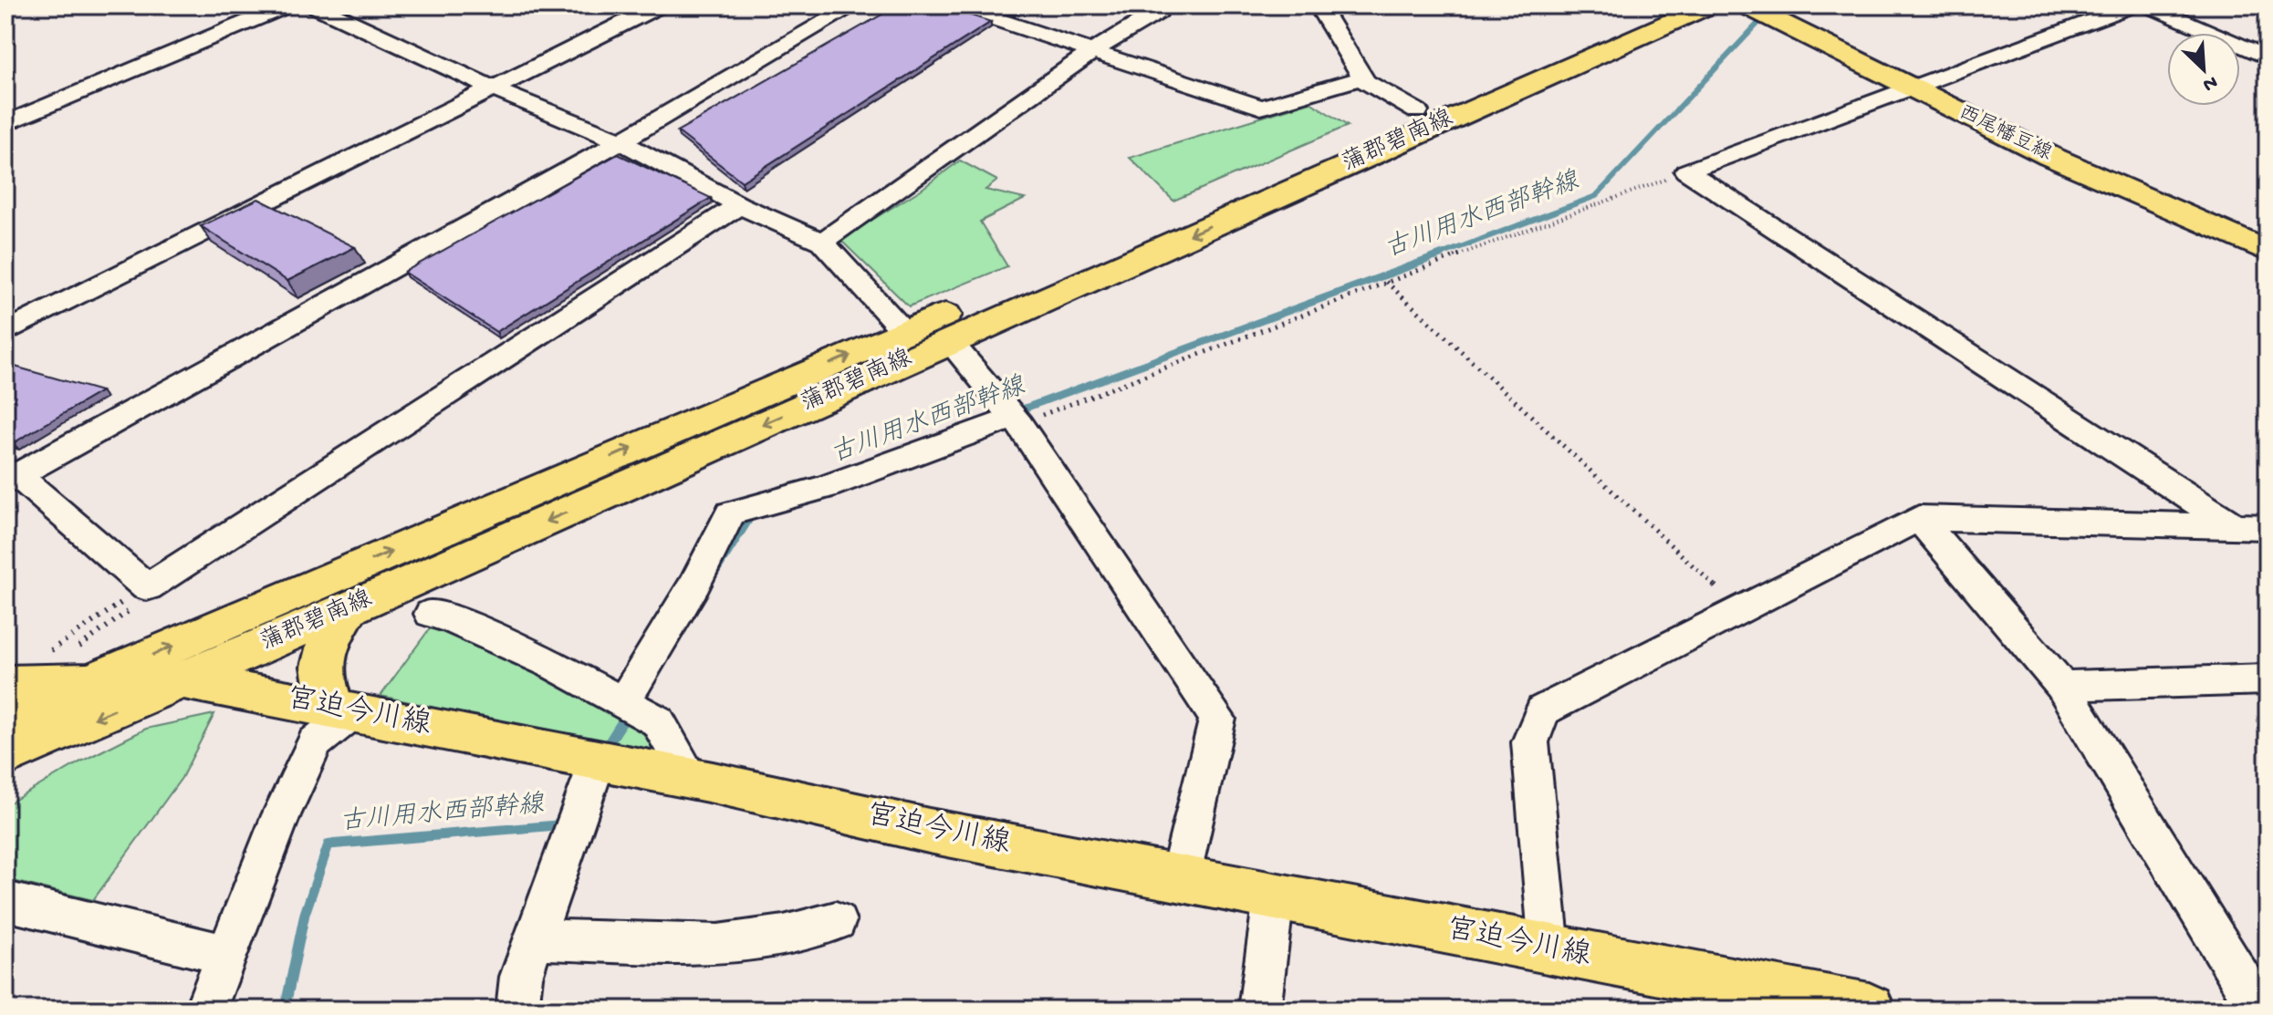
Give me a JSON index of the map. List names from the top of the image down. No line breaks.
{"streets":{"main road":["西尾幡豆線","蒲郡碧南線","宮迫今川線"]},"crossings":[["蒲郡碧南線","宮迫今川線"]],"water":["古川用水西部幹線"],"north":"bottom right"}
